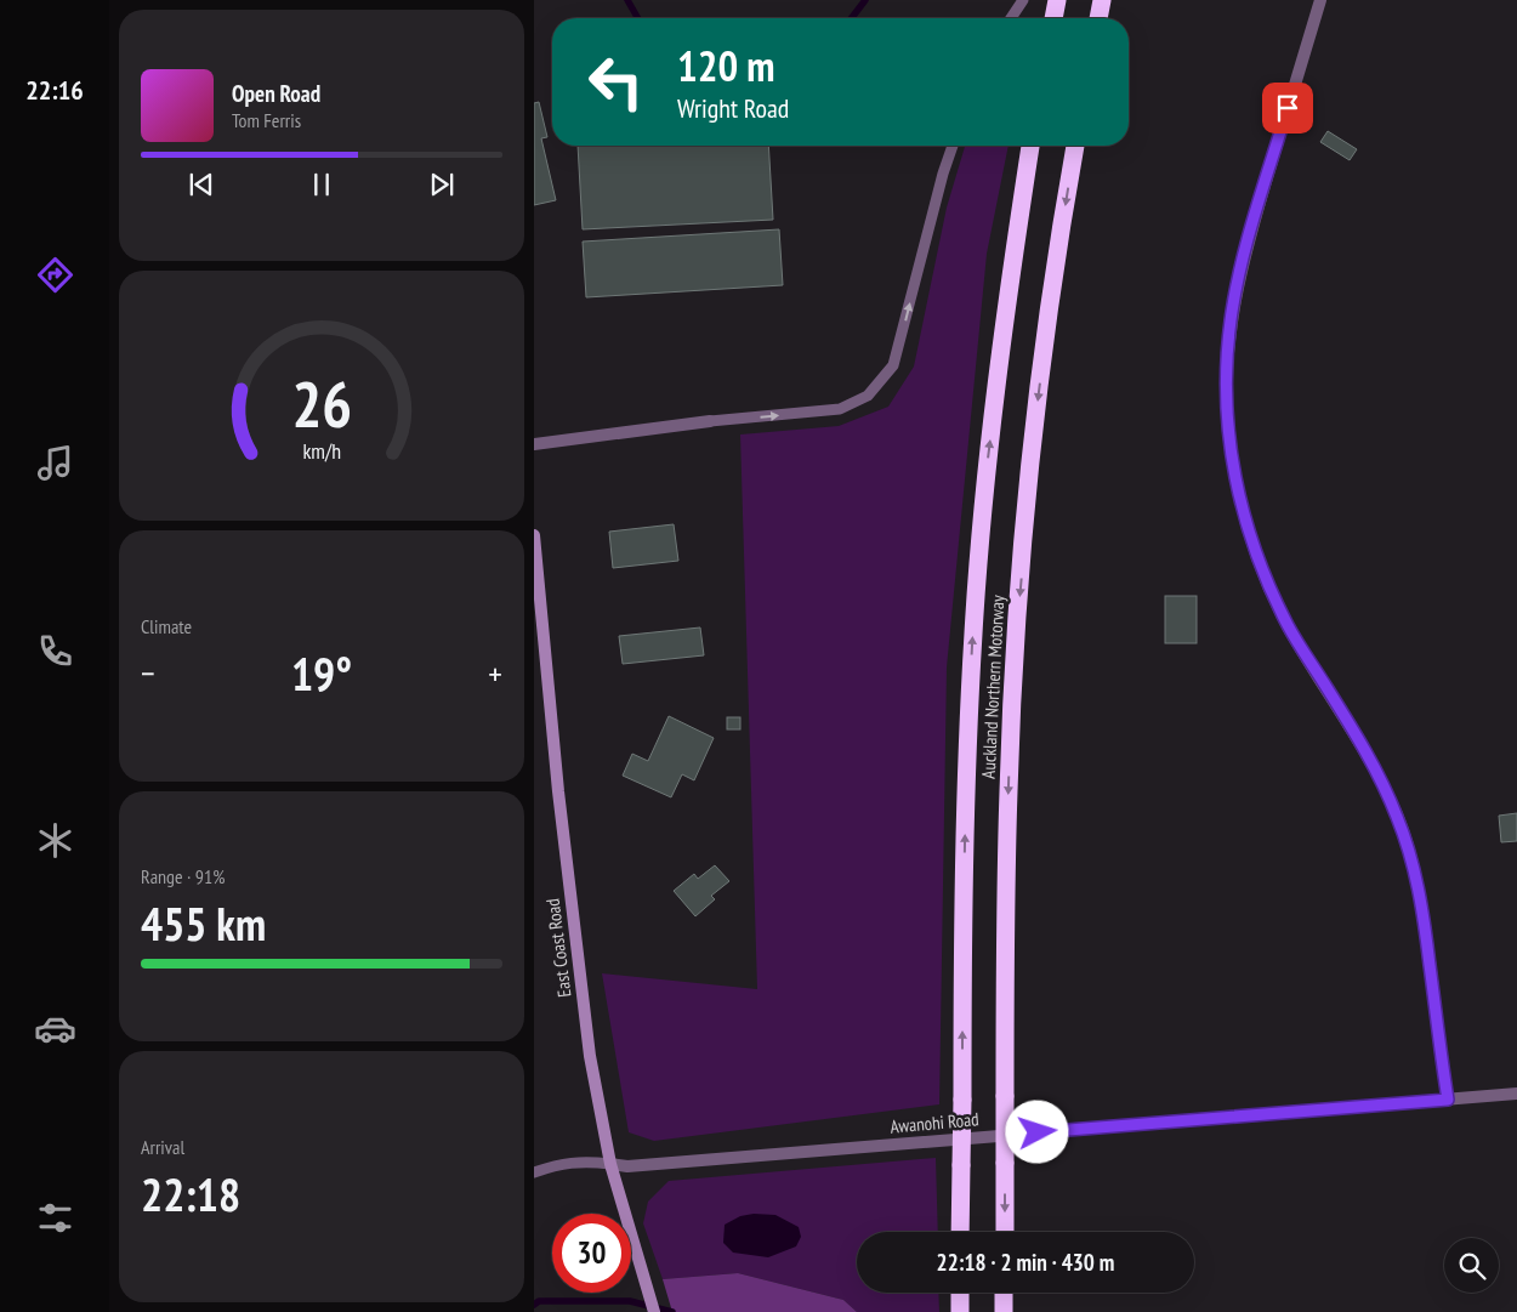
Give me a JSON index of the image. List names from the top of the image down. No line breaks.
{"streets":{"highway":["Auckland Northern Motorway"],"main road":["East Coast Road"],"street":["Awanohi Road"]},"crossings":[["East Coast Road","Awanohi Road"]],"page":{"tabs":"22:16","turn":["120 m","Wright Road"],"song":["Open Road","Tom Ferris"],"tile":["Climate",["Range · 91%","455 km"],["Arrival","22:18"]],"heat":["−","19°","+"],"limit":"30","trip":"22:18 · 2 min · 430 m","gauge":["26","km/h"]}}
